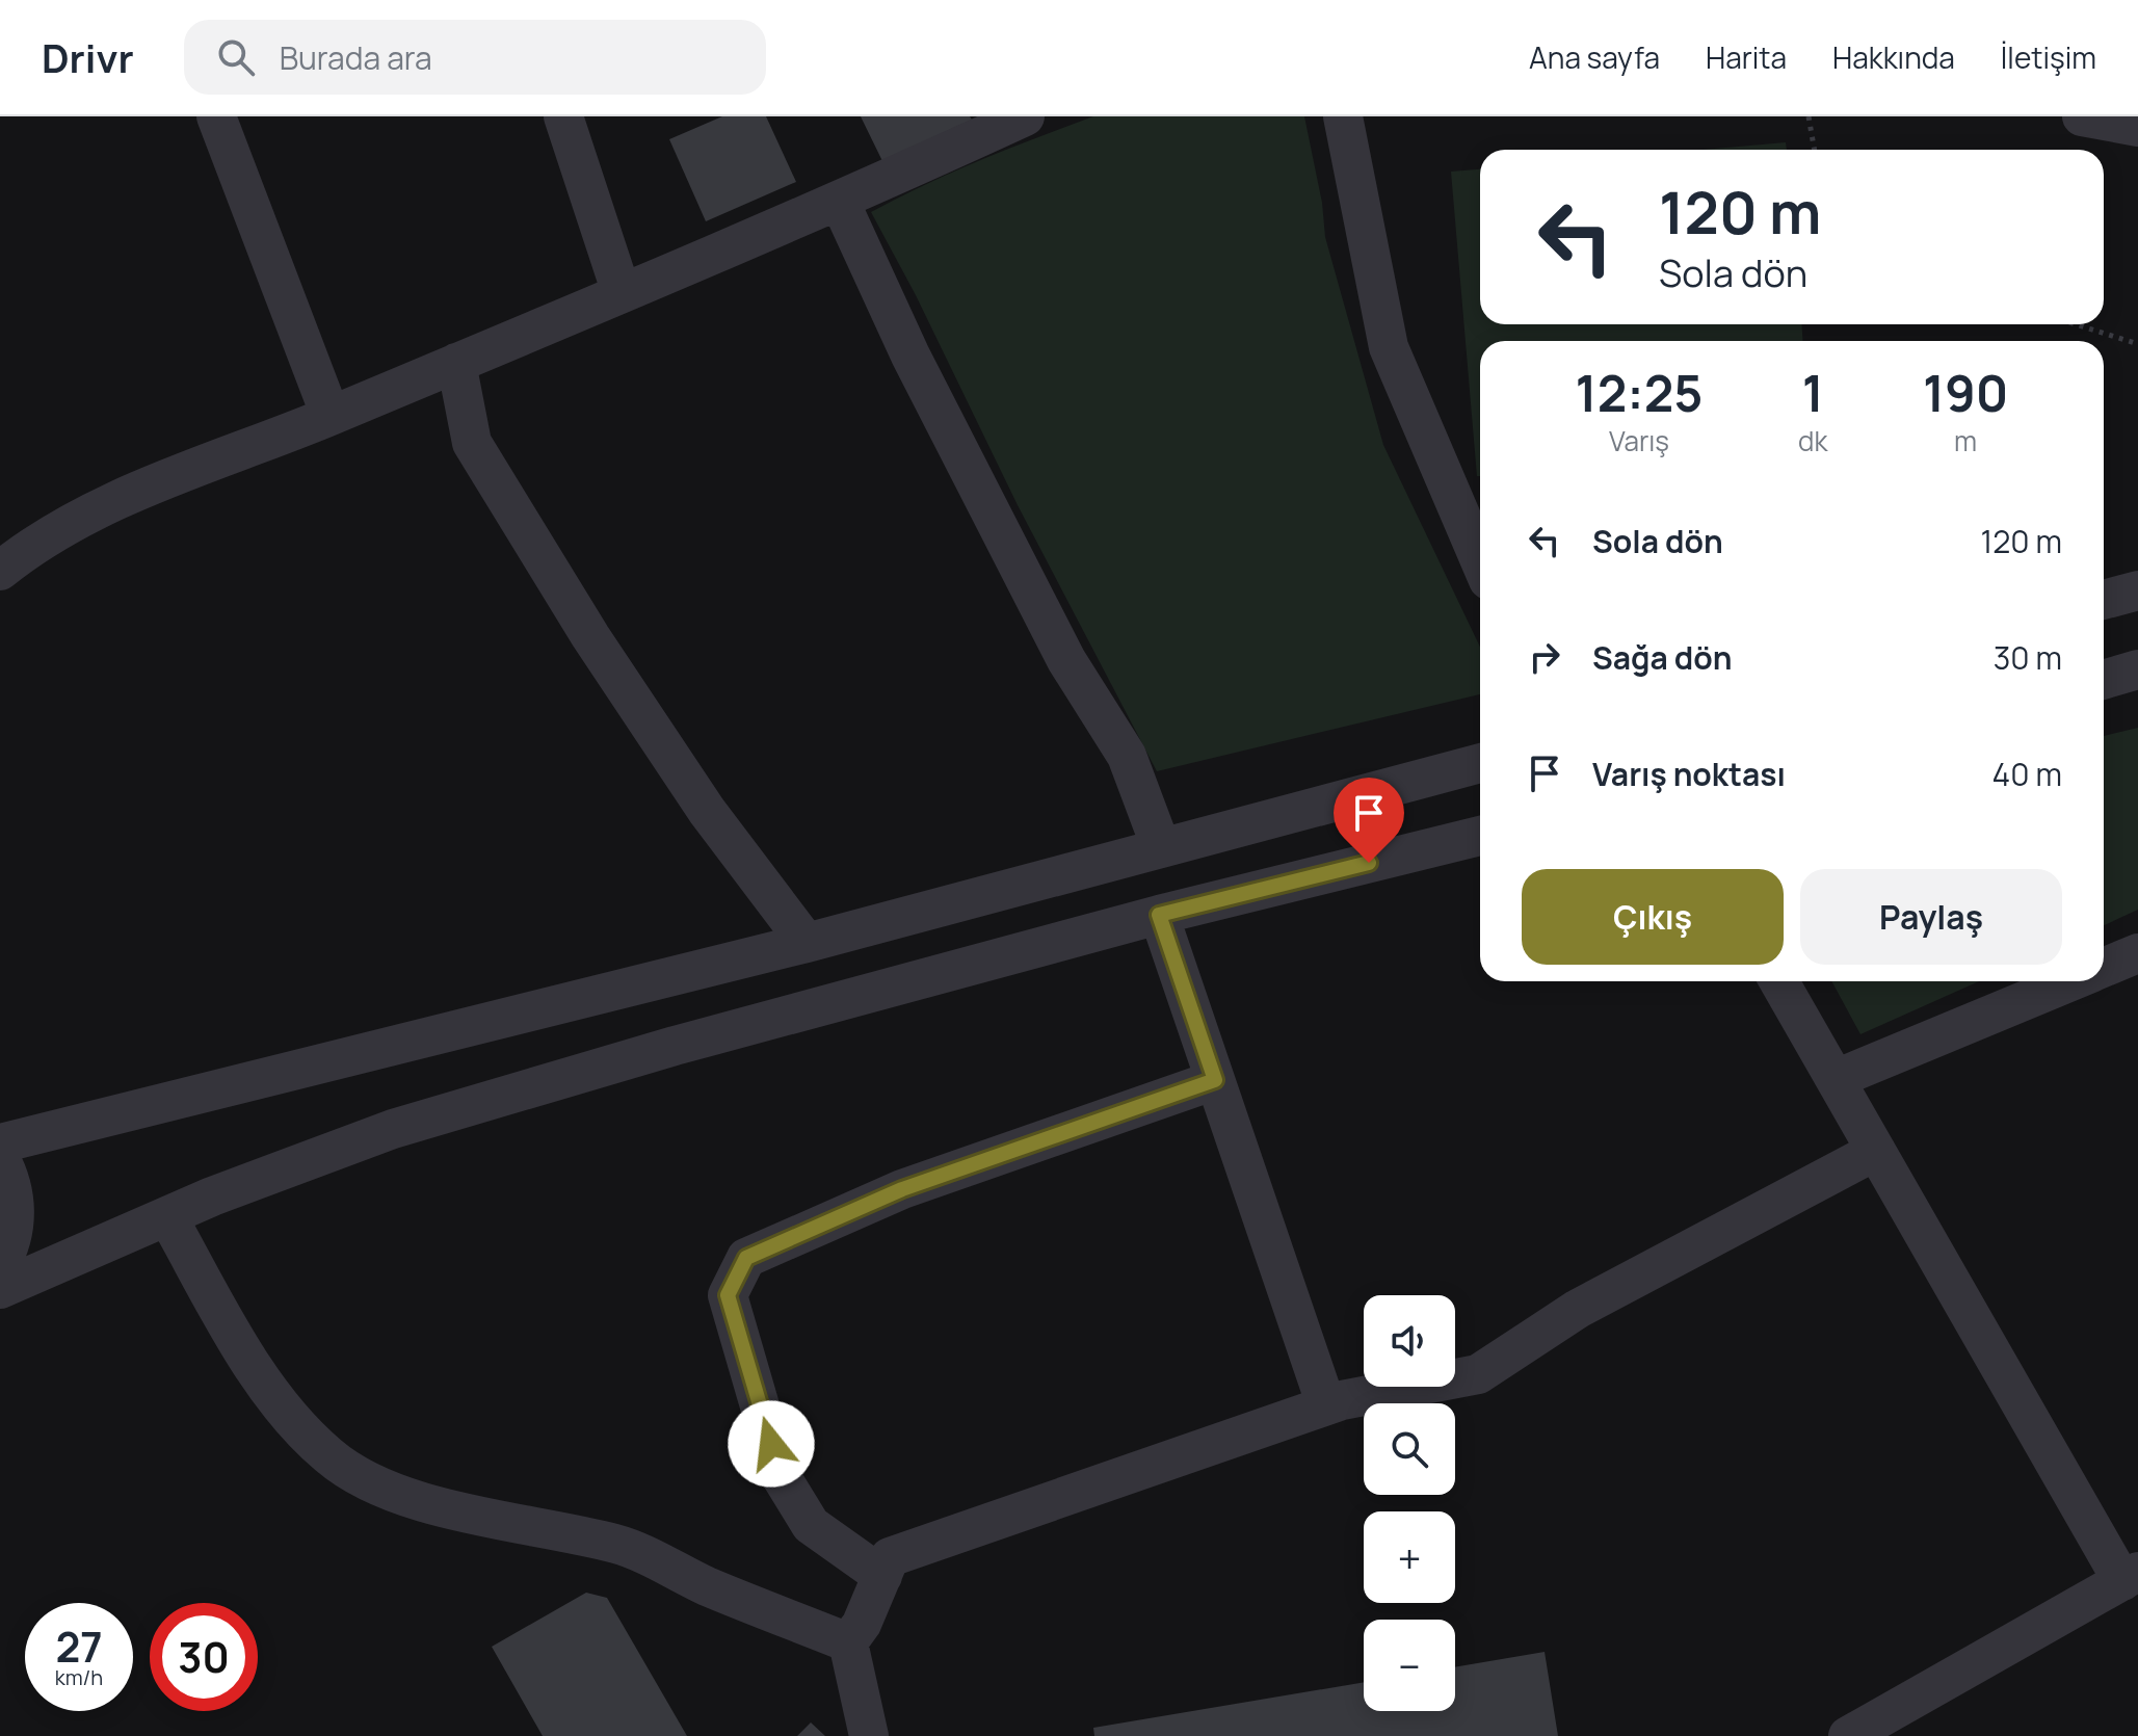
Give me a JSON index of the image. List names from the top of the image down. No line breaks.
{"page":{"header":"Drivr","search":"Burada ara","nav":["Ana sayfa","Harita","Hakkında","İletişim"],"turn":["120 m","Sola dön"],"eta":["12:25","Varış","1","dk","190","m"],"list":[{"name":"Sola dön","value":"120 m"},{"name":"Sağa dön","value":"30 m"},{"name":"Varış noktası","value":"40 m"}],"buttons":["Çıkış","Paylaş"],"map_buttons":["+","−"],"speed":"27 km/h","limit":"30"}}
